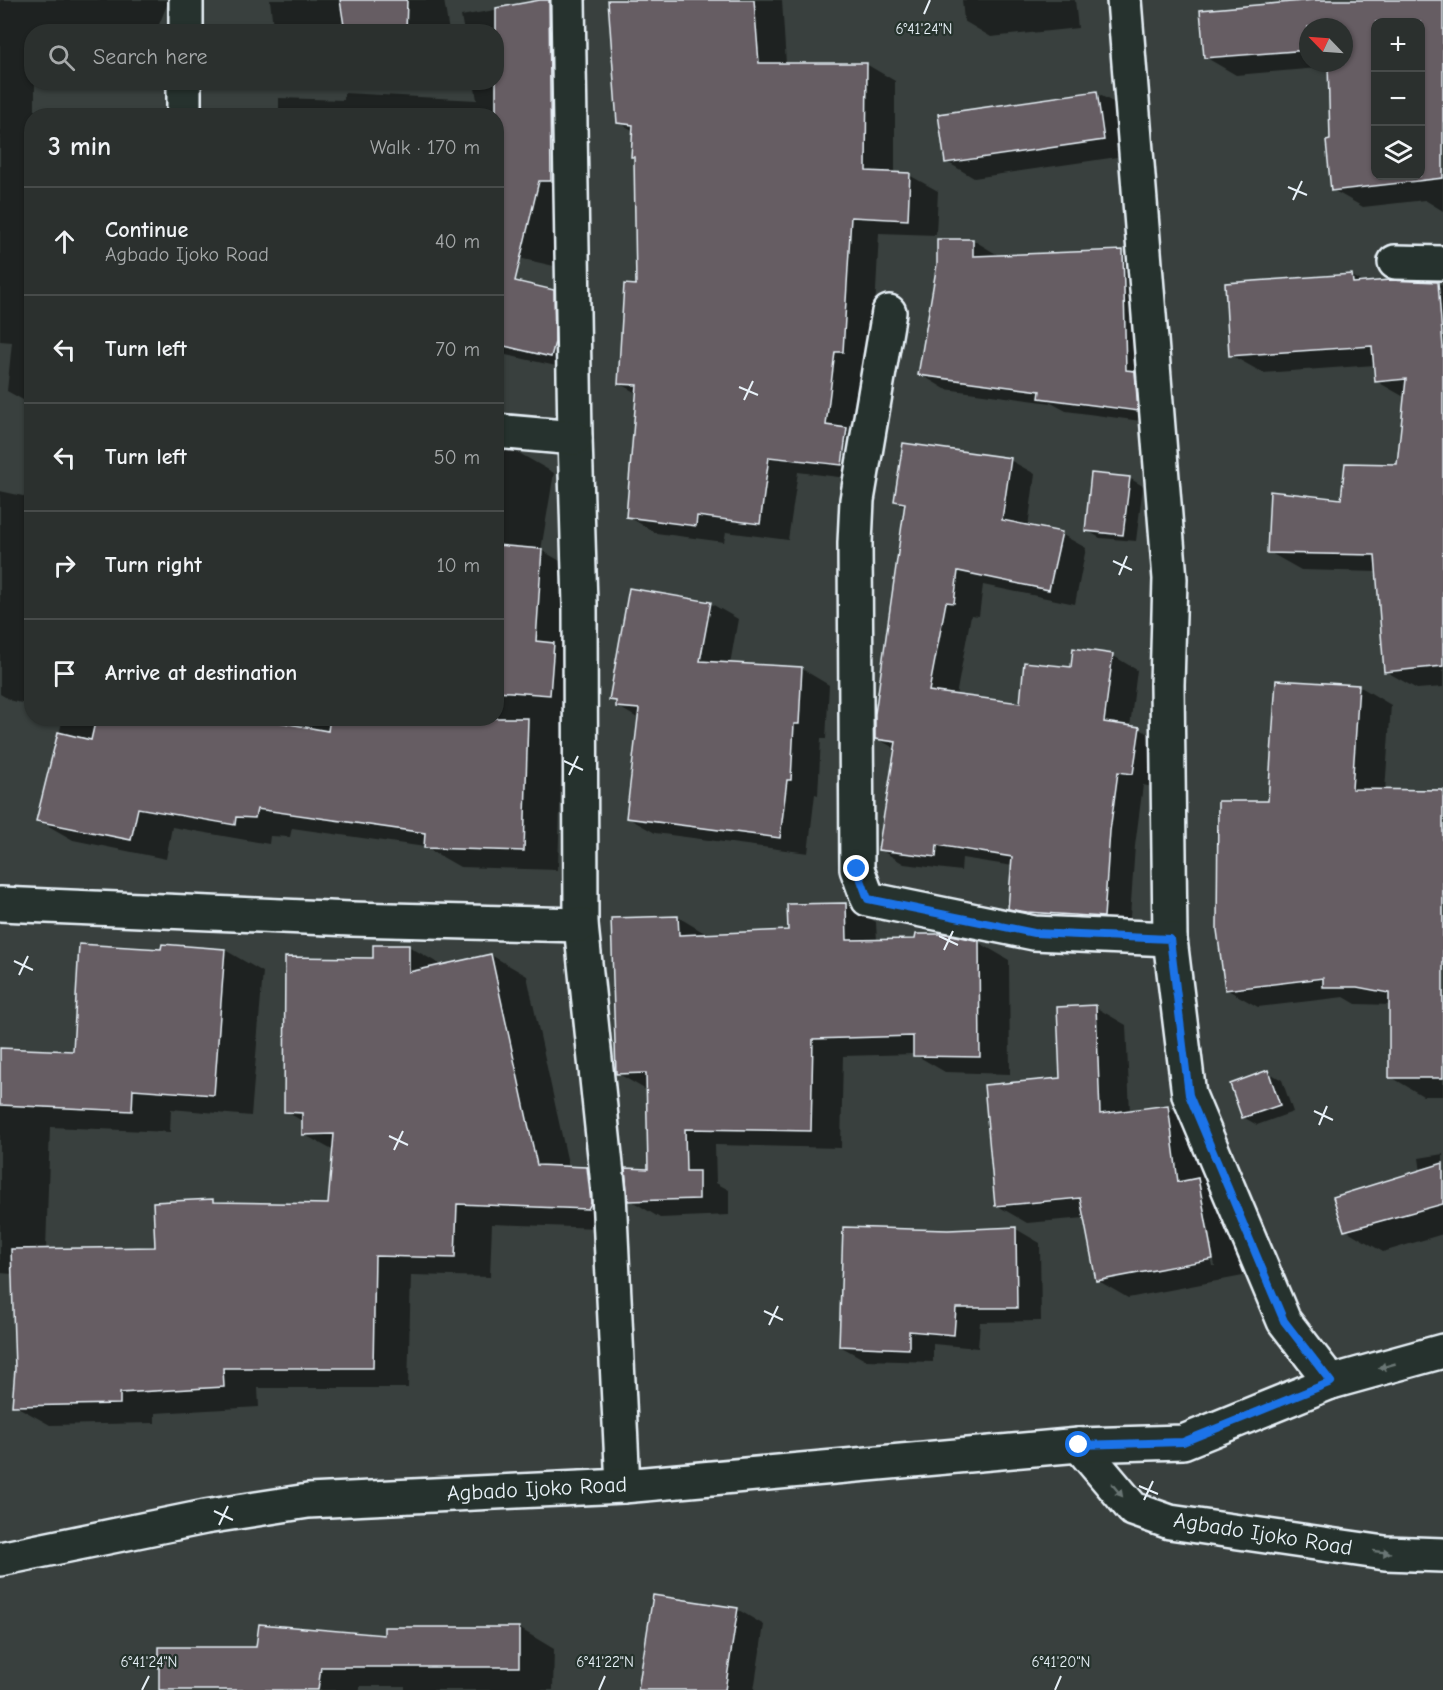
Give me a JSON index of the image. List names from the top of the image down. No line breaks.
{"streets":{"street":["Agbado Ijoko Road"]},"north":"top left","page":{"map_buttons":["+","−"],"search":"Search here","heading":["3 min","Walk · 170 m"],"list":[["Continue","Agbado Ijoko Road","40 m"],["Turn left","70 m"],["Turn left","50 m"],["Turn right","10 m"],"Arrive at destination"]},"coordinates":["6°41'24\"N","6°41'22\"N","6°41'20\"N"]}
